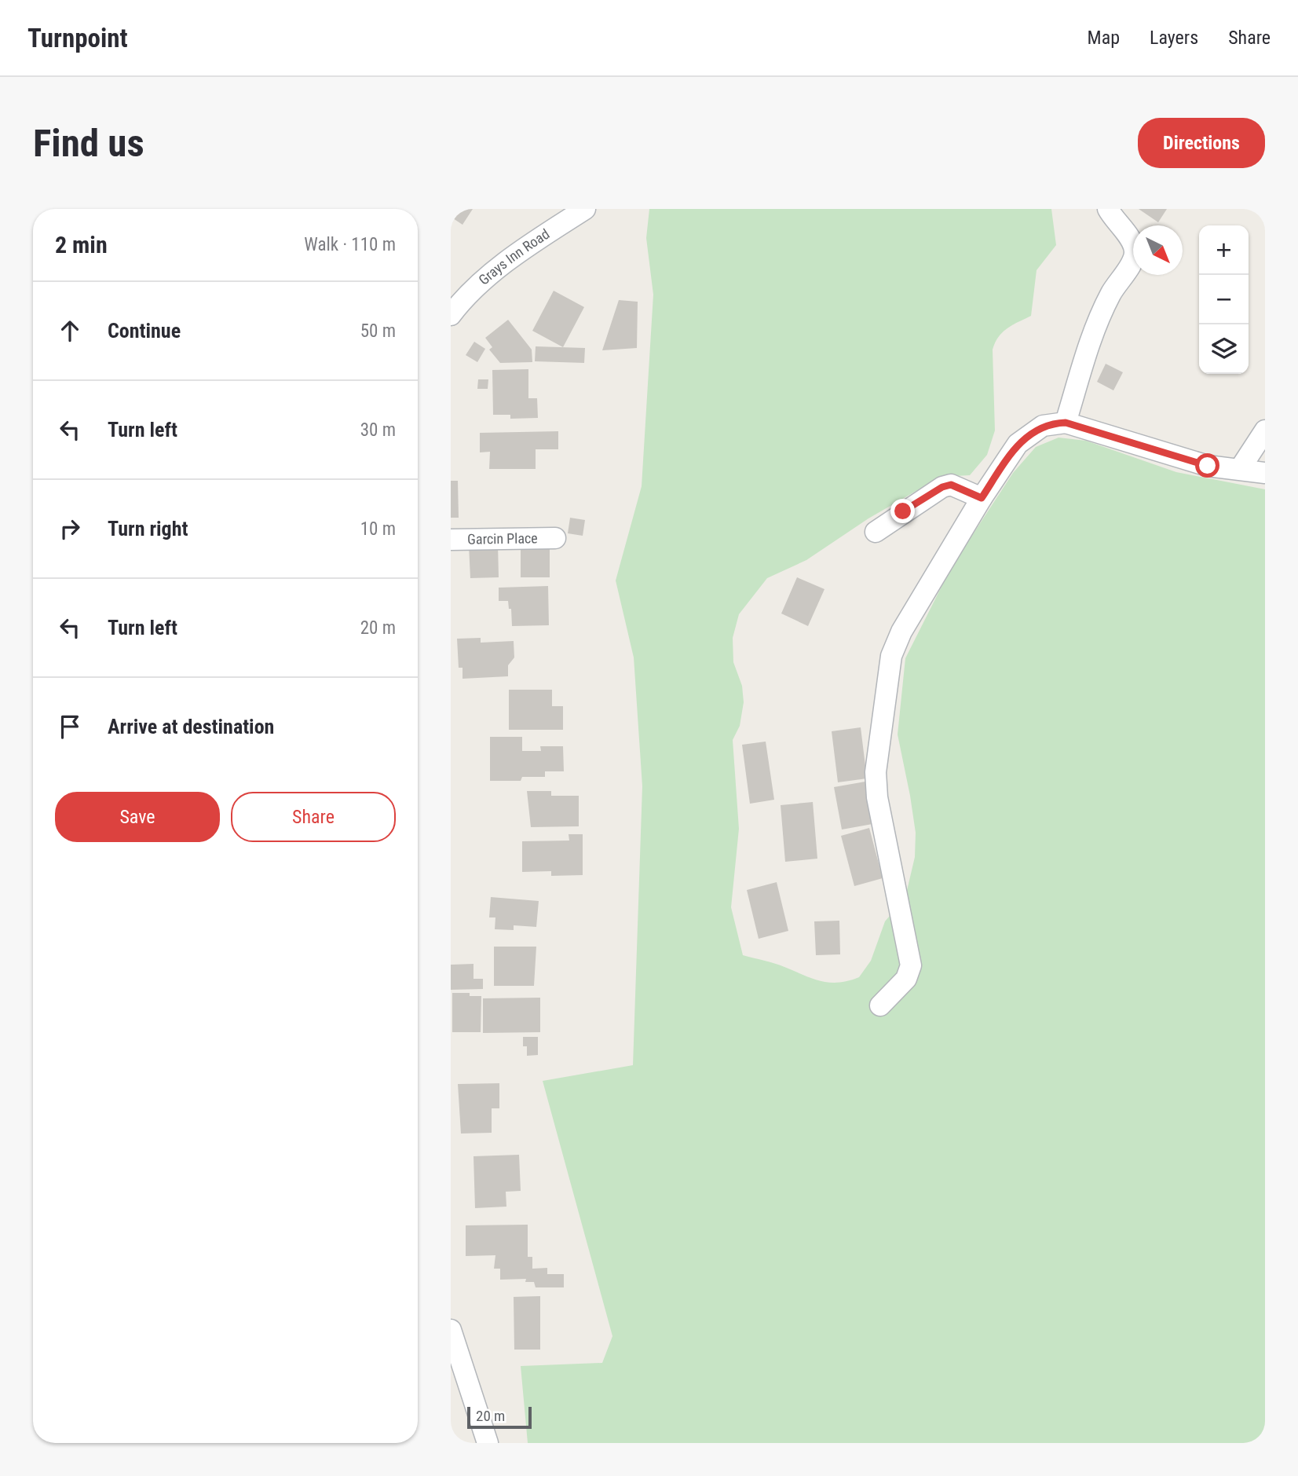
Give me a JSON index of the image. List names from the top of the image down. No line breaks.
{"streets":{"street":["Grays Inn Road","Garcin Place"]},"scale_bar":"20 m","north":"bottom right","page":{"header":"Turnpoint","nav":["Map","Layers","Share"],"buttons":["Directions",["Save","Share"]],"title":"Find us","heading":["2 min","Walk · 110 m"],"map_buttons":["+","−"],"list":[["Continue","50 m"],["Turn left","30 m"],["Turn right","10 m"],["Turn left","20 m"],"Arrive at destination"],"scale":"20 m"}}
